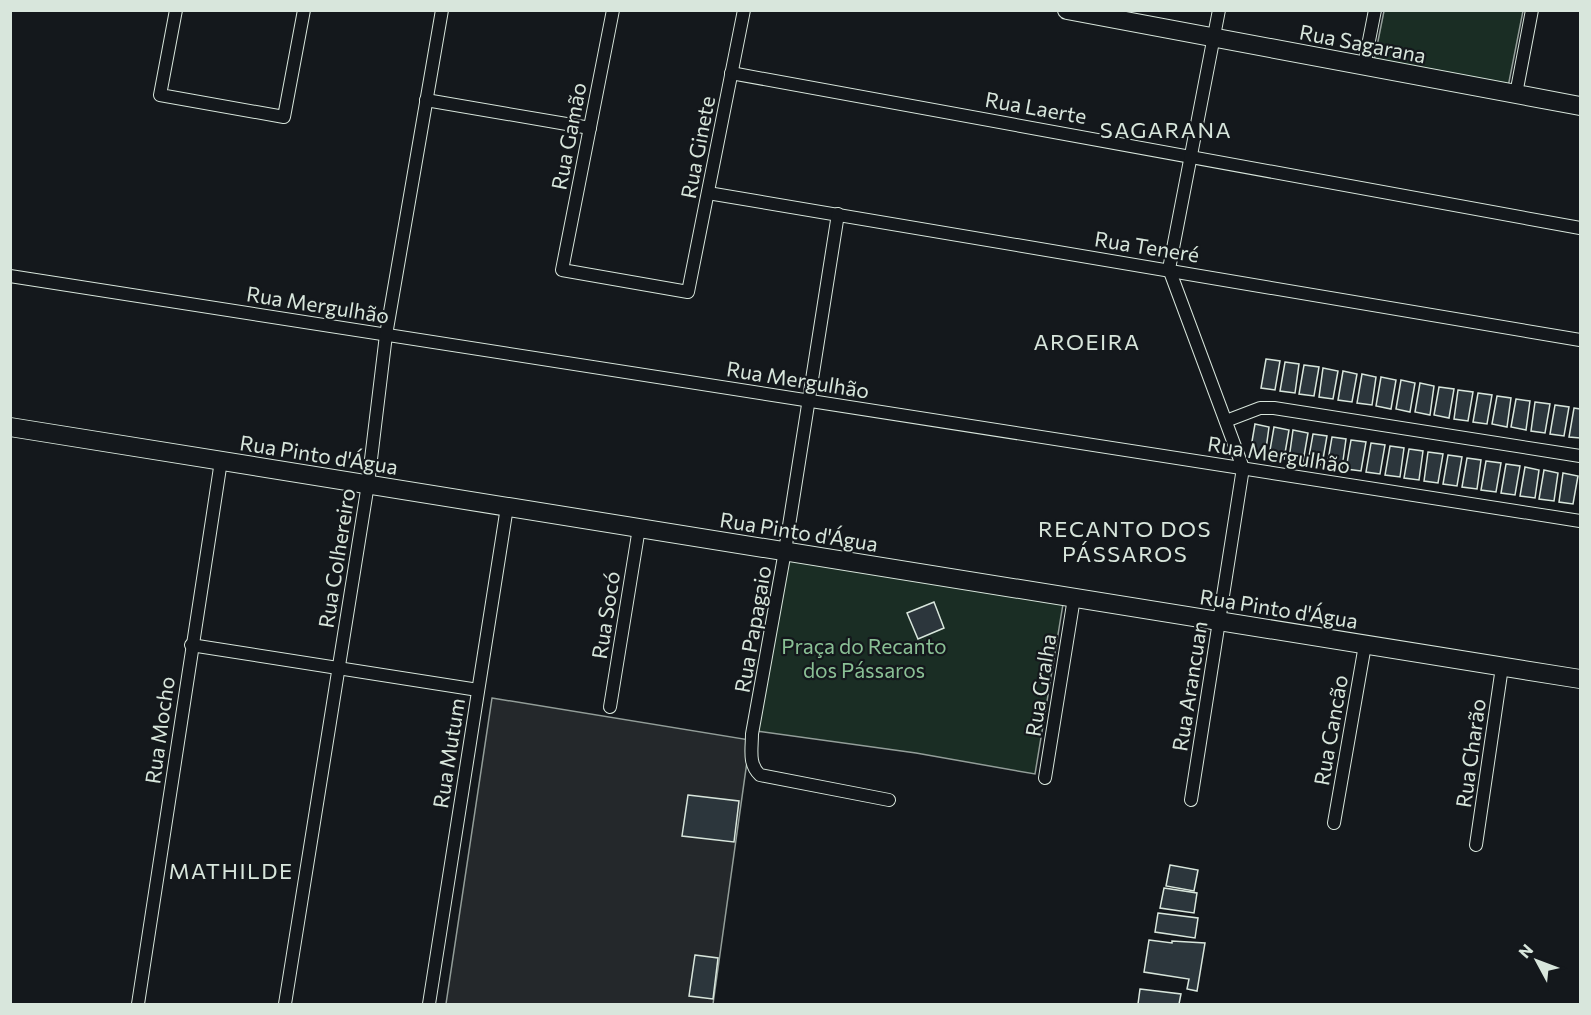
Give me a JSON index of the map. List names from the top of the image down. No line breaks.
{"streets":{"street":["Rua Sagarana","Rua Laerte","Rua Gamão","Rua Ginete","Rua Teneré","Rua Mergulhão","Rua Pinto d'Água","Rua Colhereiro","Rua Socó","Rua Papagaio","Rua Gralha","Rua Arancuan","Rua Mocho","Rua Cancão","Rua Mutum","Rua Charão"]},"crossings":[["Rua Laerte","Rua Ginete"],["Rua Gamão","Rua Ginete"],["Rua Ginete","Rua Teneré"],["Rua Teneré","Rua Papagaio"],["Rua Teneré","Rua Arancuan"],["Rua Mergulhão","Rua Colhereiro"],["Rua Mergulhão","Rua Papagaio"],["Rua Mergulhão","Rua Arancuan"],["Rua Pinto d'Água","Rua Colhereiro"],["Rua Pinto d'Água","Rua Socó"],["Rua Pinto d'Água","Rua Papagaio"],["Rua Pinto d'Água","Rua Gralha"],["Rua Pinto d'Água","Rua Arancuan"],["Rua Pinto d'Água","Rua Mocho"],["Rua Pinto d'Água","Rua Cancão"],["Rua Pinto d'Água","Rua Mutum"],["Rua Pinto d'Água","Rua Charão"]],"districts":["SAGARANA","AROEIRA","RECANTO DOS PÁSSAROS","MATHILDE"],"parks":["Praça do Recanto dos Pássaros"],"north":"top left"}
